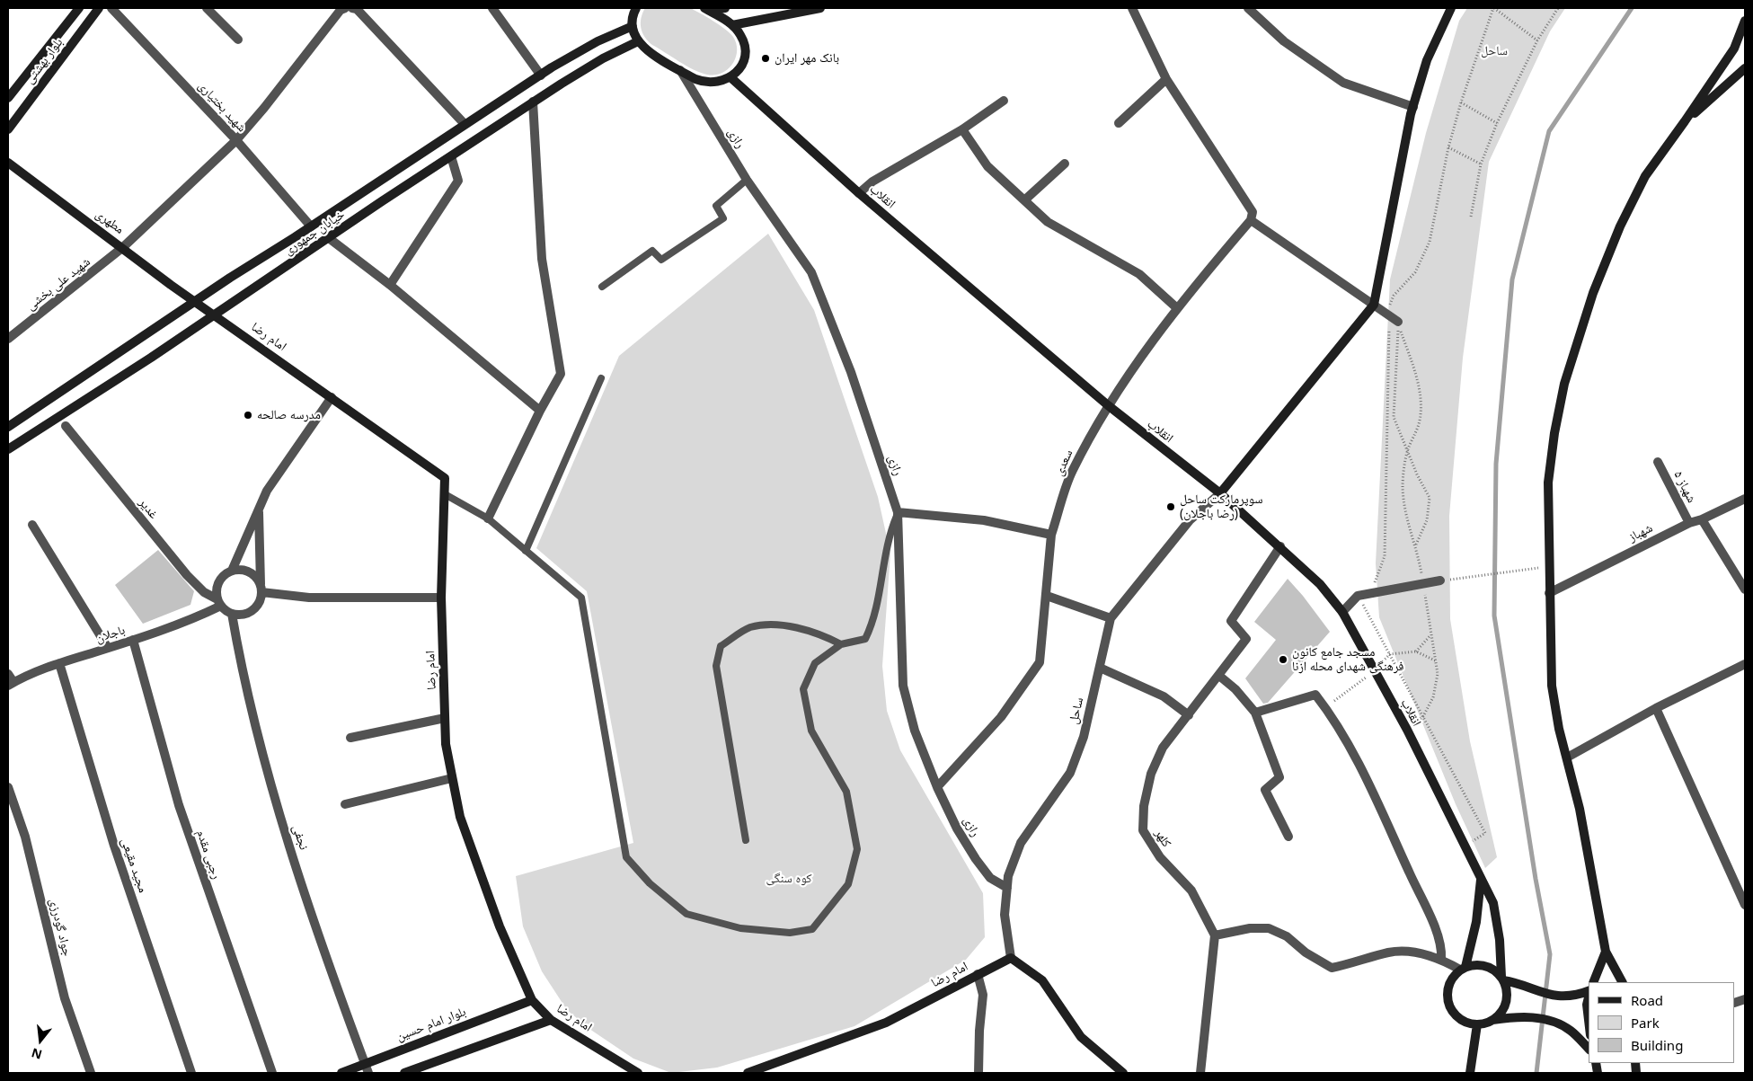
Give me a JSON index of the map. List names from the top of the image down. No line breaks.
{"streets":{"street":["بلوار بهشتی","شهید بختیاری","رازی","انقلاب","مطهری","خیابان جمهوری","شهید علی بخشی","امام رضا","سعدی","شهباز ۵","غدیر","شهباز","باجلان","ساحل","نجفی","کلهر","رجبی مقدم","مجید مقیعی","جواد گودرزی","بلوار امام حسین"]},"crossings":[["شهید بختیاری","خیابان جمهوری"],["شهید بختیاری","شهید علی بخشی"],["رازی","سعدی"],["رازی","ساحل"],["انقلاب","سعدی"],["انقلاب","ساحل"],["انقلاب","کلهر"],["مطهری","خیابان جمهوری"],["مطهری","شهید علی بخشی"],["مطهری","امام رضا"],["خیابان جمهوری","امام رضا"],["امام رضا","ساحل"],["امام رضا","بلوار امام حسین"],["شهباز ۵","شهباز"],["غدیر","باجلان"],["غدیر","نجفی"],["باجلان","نجفی"],["باجلان","رجبی مقدم"],["باجلان","مجید مقیعی"],["نجفی","بلوار امام حسین"]],"parks":["ساحل","کوه سنگی"],"places":["بانک مهر ایران","مدرسه صالحه","سوپرمارکت ساحل (رضا باجلان)","مسجد جامع کانون فرهنگی شهدای محله ازنا"],"legend":["Road","Park","Building"],"north":"bottom"}
